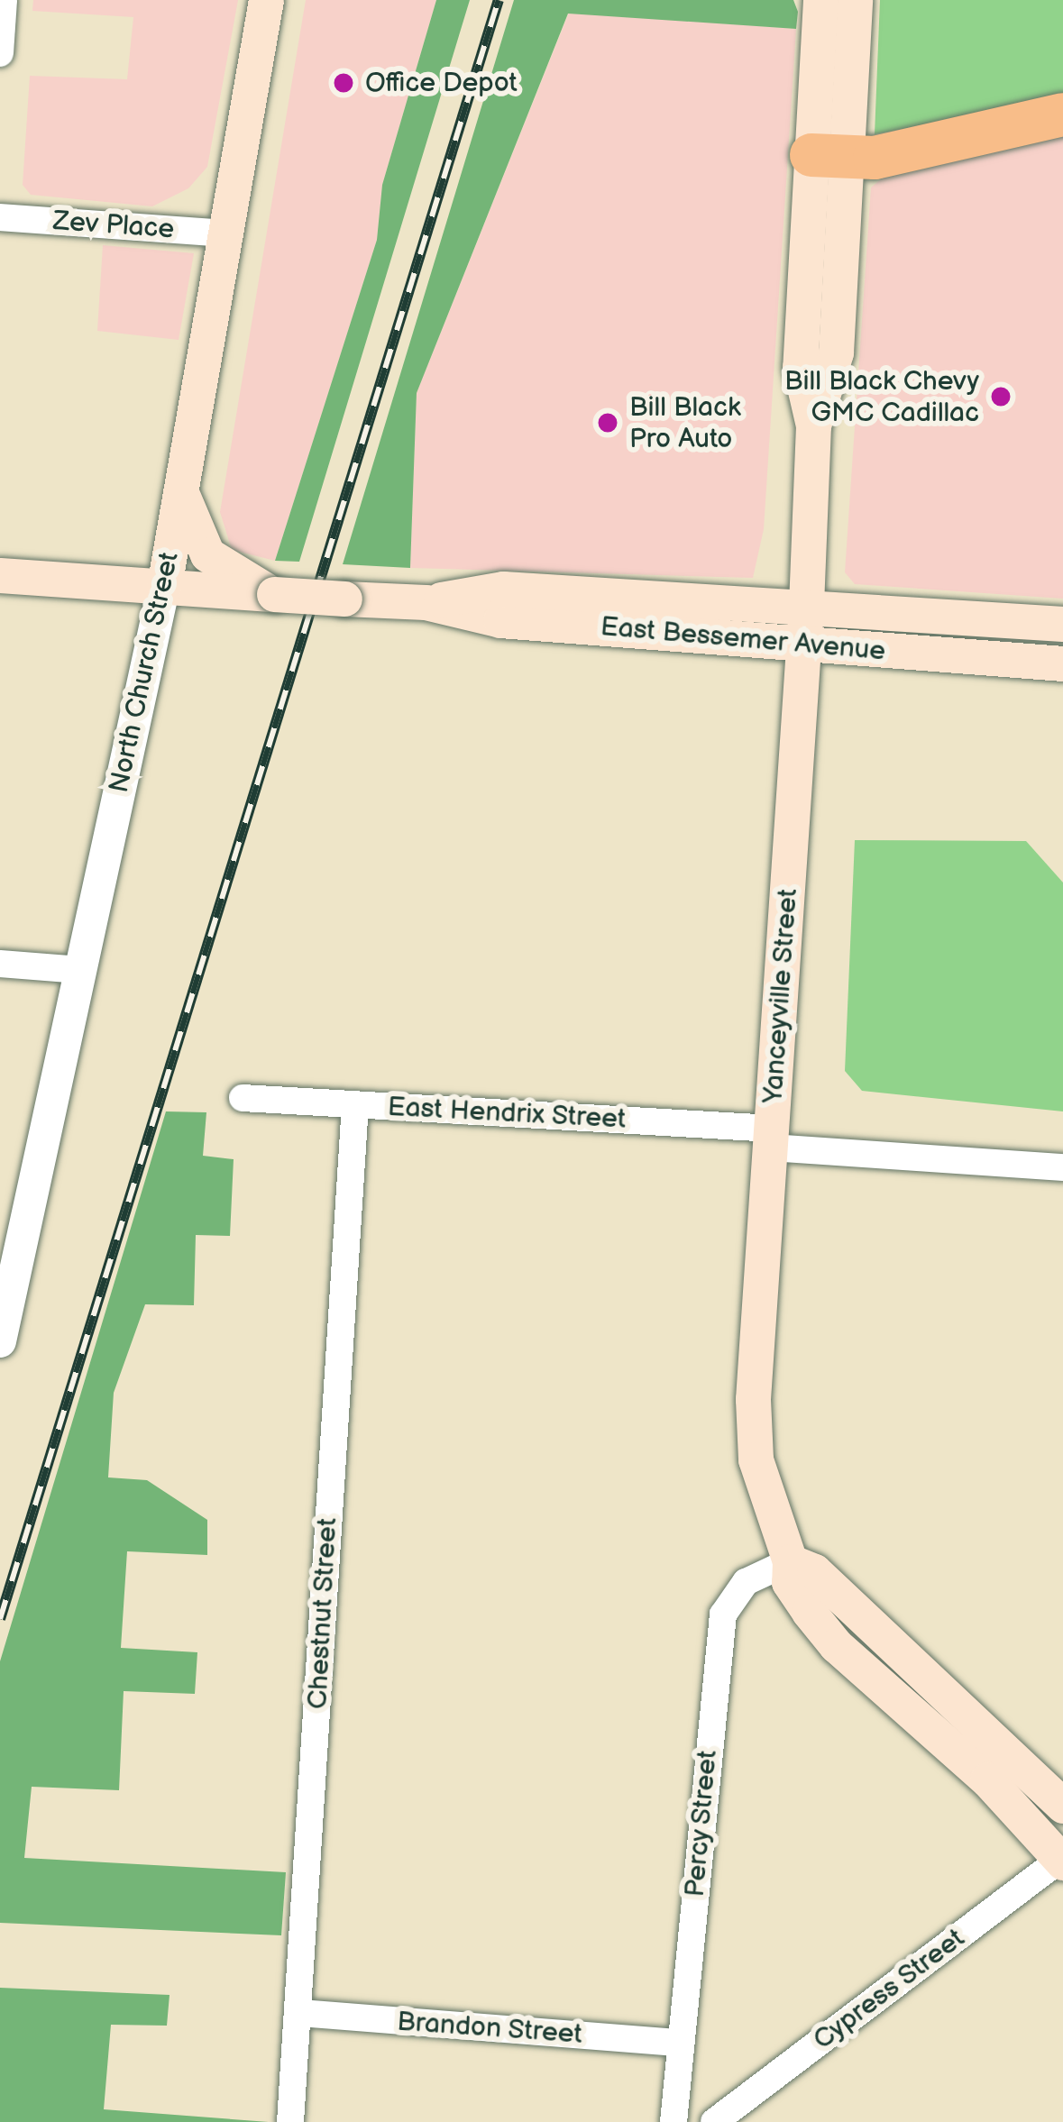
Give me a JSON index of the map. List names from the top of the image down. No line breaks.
{"streets":{"main road":["East Bessemer Avenue","North Church Street","Yanceyville Street"],"street":["Zev Place","East Hendrix Street","Chestnut Street","Percy Street","Cypress Street","Brandon Street"]},"crossings":[["Zev Place","North Church Street"],["East Bessemer Avenue","North Church Street"],["East Bessemer Avenue","Yanceyville Street"],["Yanceyville Street","East Hendrix Street"],["Yanceyville Street","Percy Street"],["Yanceyville Street","Cypress Street"],["East Hendrix Street","Chestnut Street"],["Chestnut Street","Brandon Street"],["Percy Street","Brandon Street"]],"places":["Office Depot","Bill Black Chevy GMC Cadillac","Bill Black Pro Auto"]}
